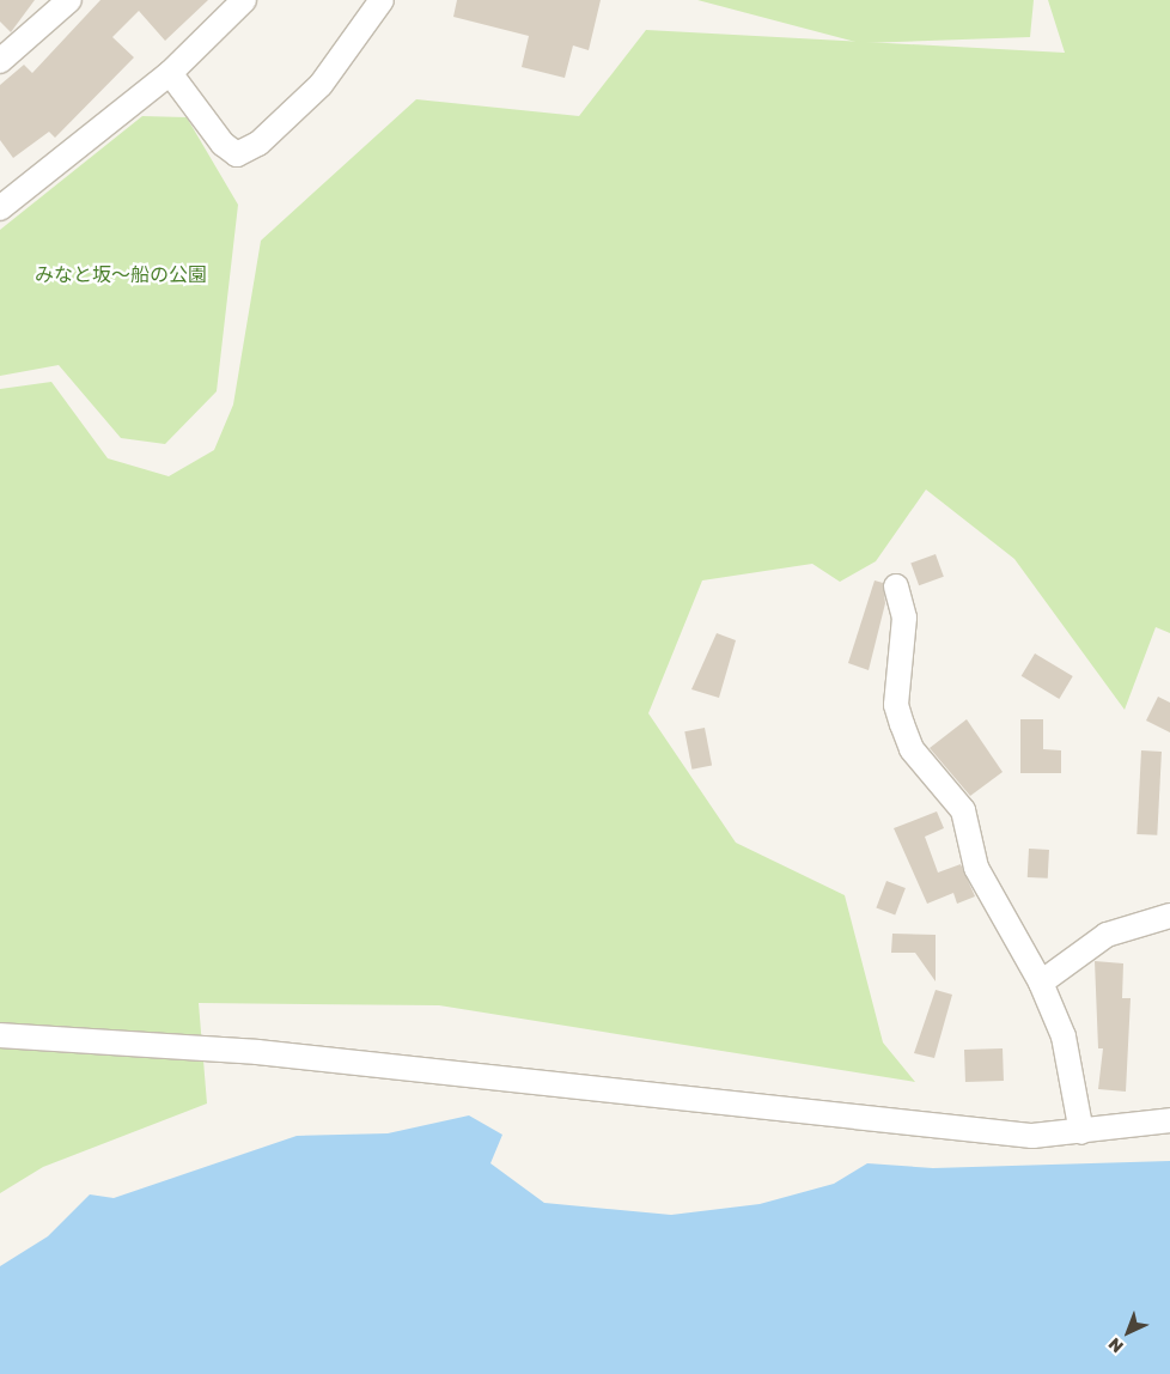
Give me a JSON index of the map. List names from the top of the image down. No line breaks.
{"parks":["みなと坂〜船の公園"],"north":"bottom left"}
